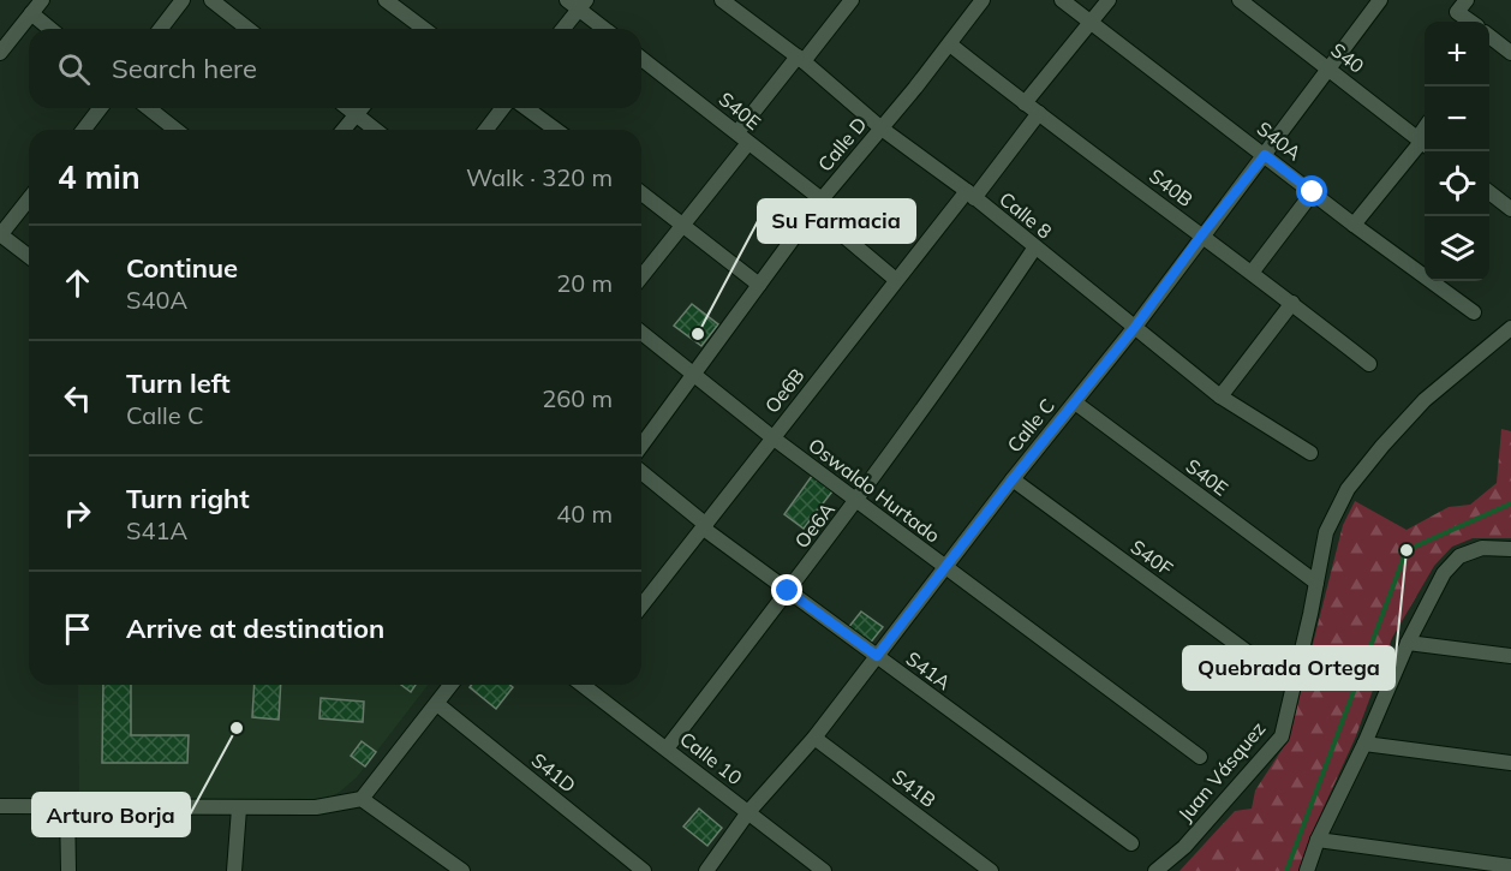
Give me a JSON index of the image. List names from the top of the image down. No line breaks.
{"streets":{"street":["S40","S40E","S40A","Calle D","S40B","Calle 8","Oe6B","Calle C","Oswaldo Hurtado","Oe6A","S40F","S41A","Calle 10","Juan Vásquez","S41D","S41B"]},"crossings":[["S40","Calle C"],["S40E","Calle D"],["S40E","Oe6B"],["S40E","Calle C"],["S40E","Juan Vásquez"],["S40A","Calle C"],["Calle D","S40B"],["Calle D","Calle 8"],["Calle D","Oswaldo Hurtado"],["S40B","Oe6B"],["S40B","Calle C"],["Calle 8","Oe6B"],["Calle 8","Calle C"],["Calle 8","Oe6A"],["Oe6B","Oswaldo Hurtado"],["Oe6B","S41A"],["Calle C","Oswaldo Hurtado"],["Calle C","S40F"],["Calle C","S41A"],["Calle C","Calle 10"],["Calle C","S41B"],["Oswaldo Hurtado","Oe6A"],["Oe6A","S41A"],["Oe6A","Calle 10"]],"places":["Su Farmacia","Quebrada Ortega","Arturo Borja"],"page":{"map_buttons":["+","−"],"search":"Search here","heading":["4 min","Walk · 320 m"],"list":[["Continue","S40A","20 m"],["Turn left","Calle C","260 m"],["Turn right","S41A","40 m"],"Arrive at destination"]}}
